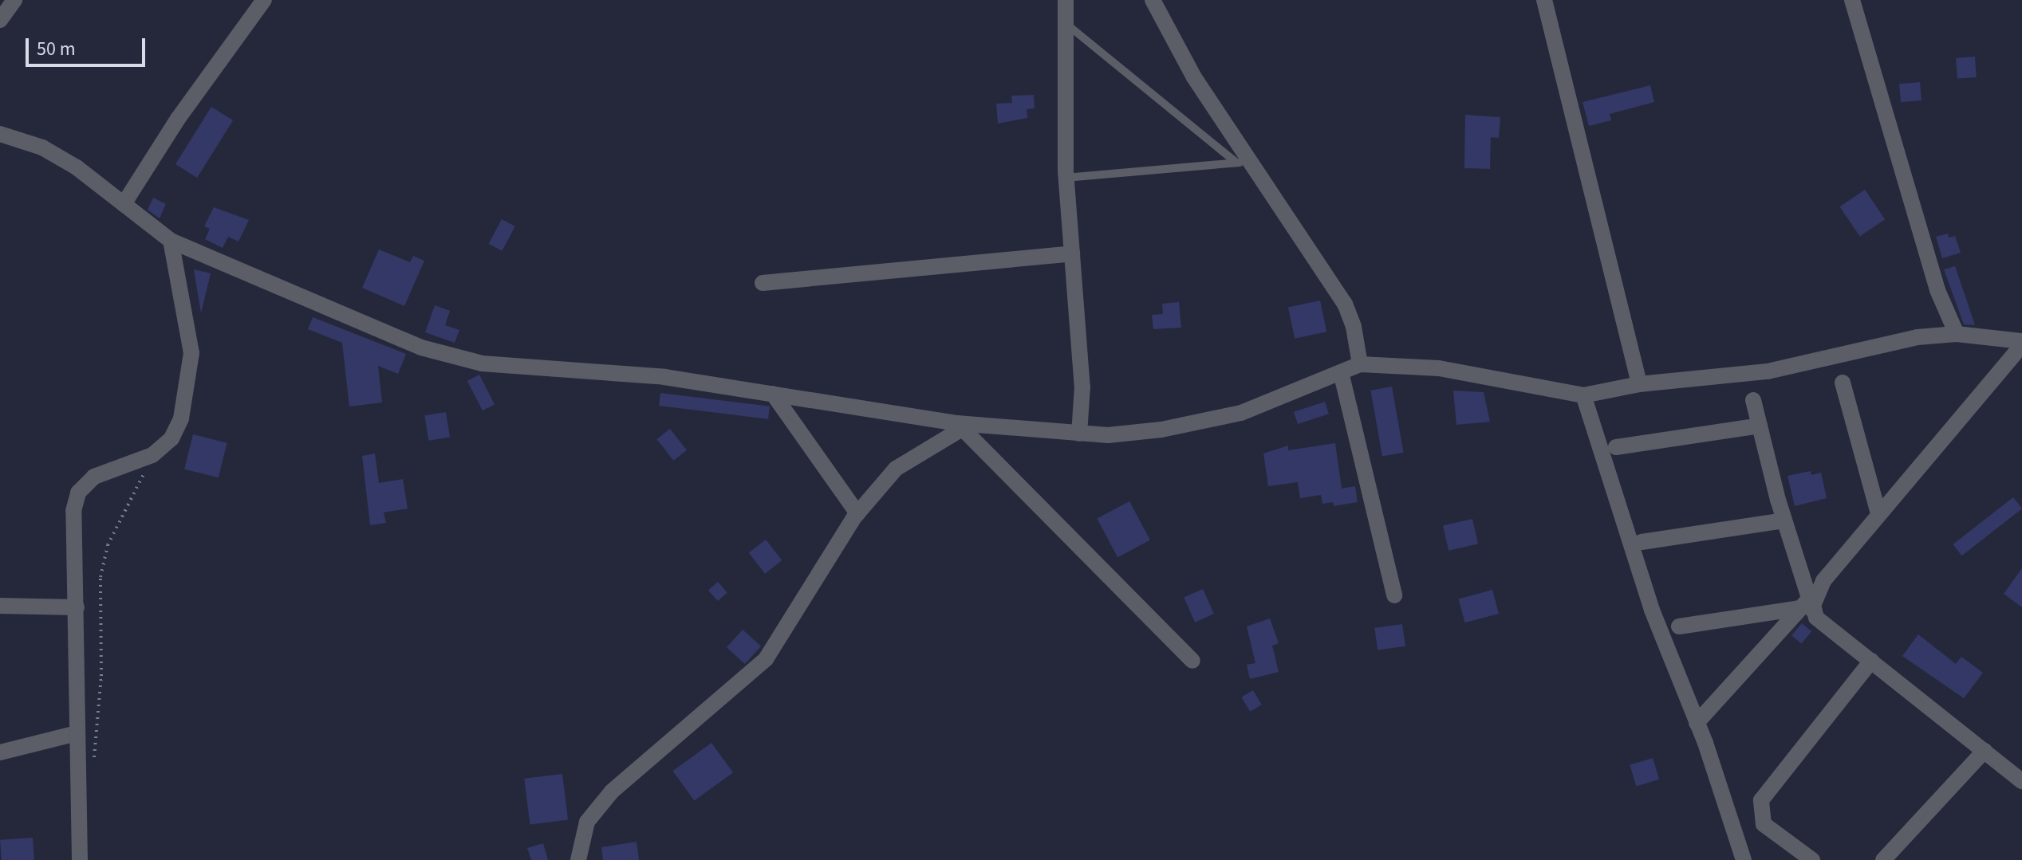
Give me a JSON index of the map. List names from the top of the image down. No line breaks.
{"scale_bar":"50 m"}
